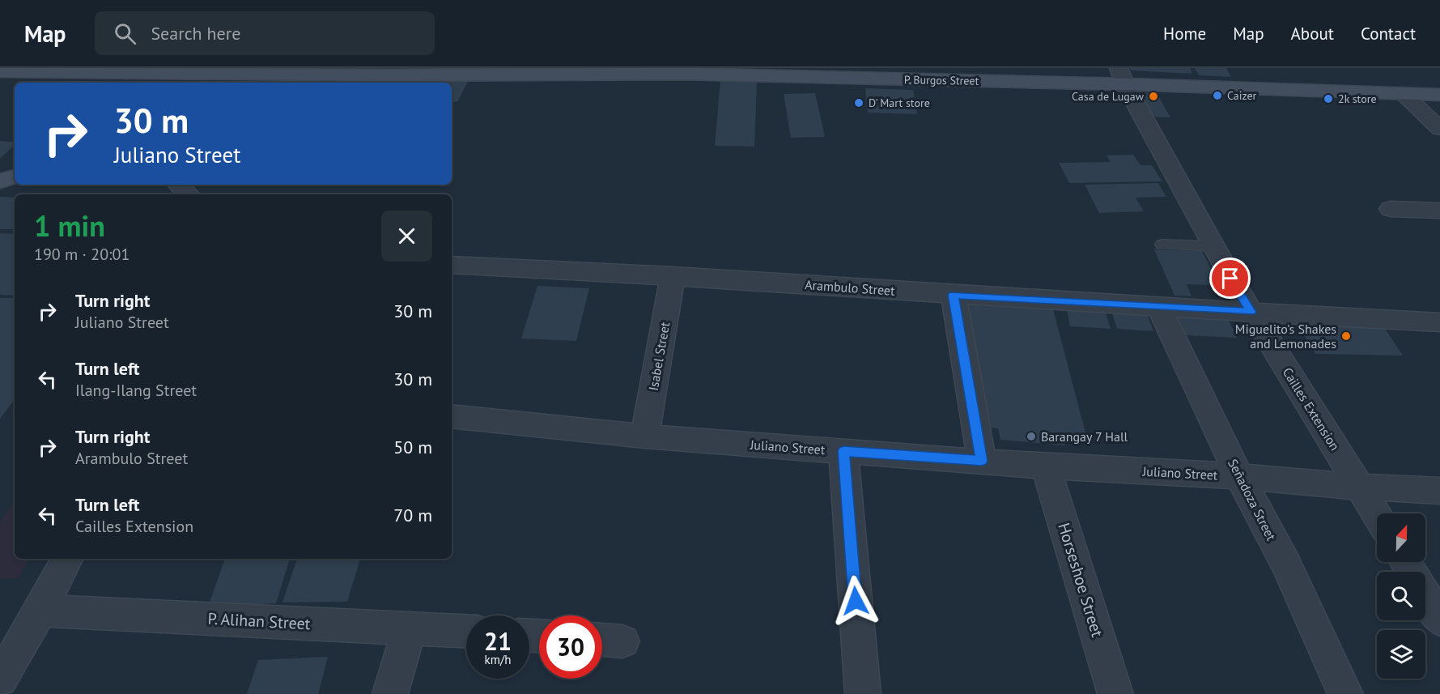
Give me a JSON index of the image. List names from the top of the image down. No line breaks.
{"streets":{"street":["P. Burgos Street","Arambulo Street","Isabel Street","Cailles Extension","Juliano Street","Señadoza Street","Horseshoe Street","P. Alihan Street"]},"crossings":[["P. Burgos Street","Cailles Extension"],["Arambulo Street","Isabel Street"],["Arambulo Street","Cailles Extension"],["Arambulo Street","Señadoza Street"],["Isabel Street","Juliano Street"],["Cailles Extension","Juliano Street"],["Juliano Street","Señadoza Street"],["Juliano Street","Horseshoe Street"]],"places":["Caizer","Casa de Lugaw","2k store","D' Mart store","Miguelito's Shakes and Lemonades","Barangay 7 Hall"],"north":"top","page":{"header":"Map","search":"Search here","nav":["Home","Map","About","Contact"],"turn":["30 m","Juliano Street"],"heading":["1 min","190 m · 20:01"],"list":[{"name":"Turn right","note":"Juliano Street","value":"30 m"},{"name":"Turn left","note":"Ilang-Ilang Street","value":"30 m"},{"name":"Turn right","note":"Arambulo Street","value":"50 m"},{"name":"Turn left","note":"Cailles Extension","value":"70 m"}],"speed":"21 km/h","limit":"30"}}
